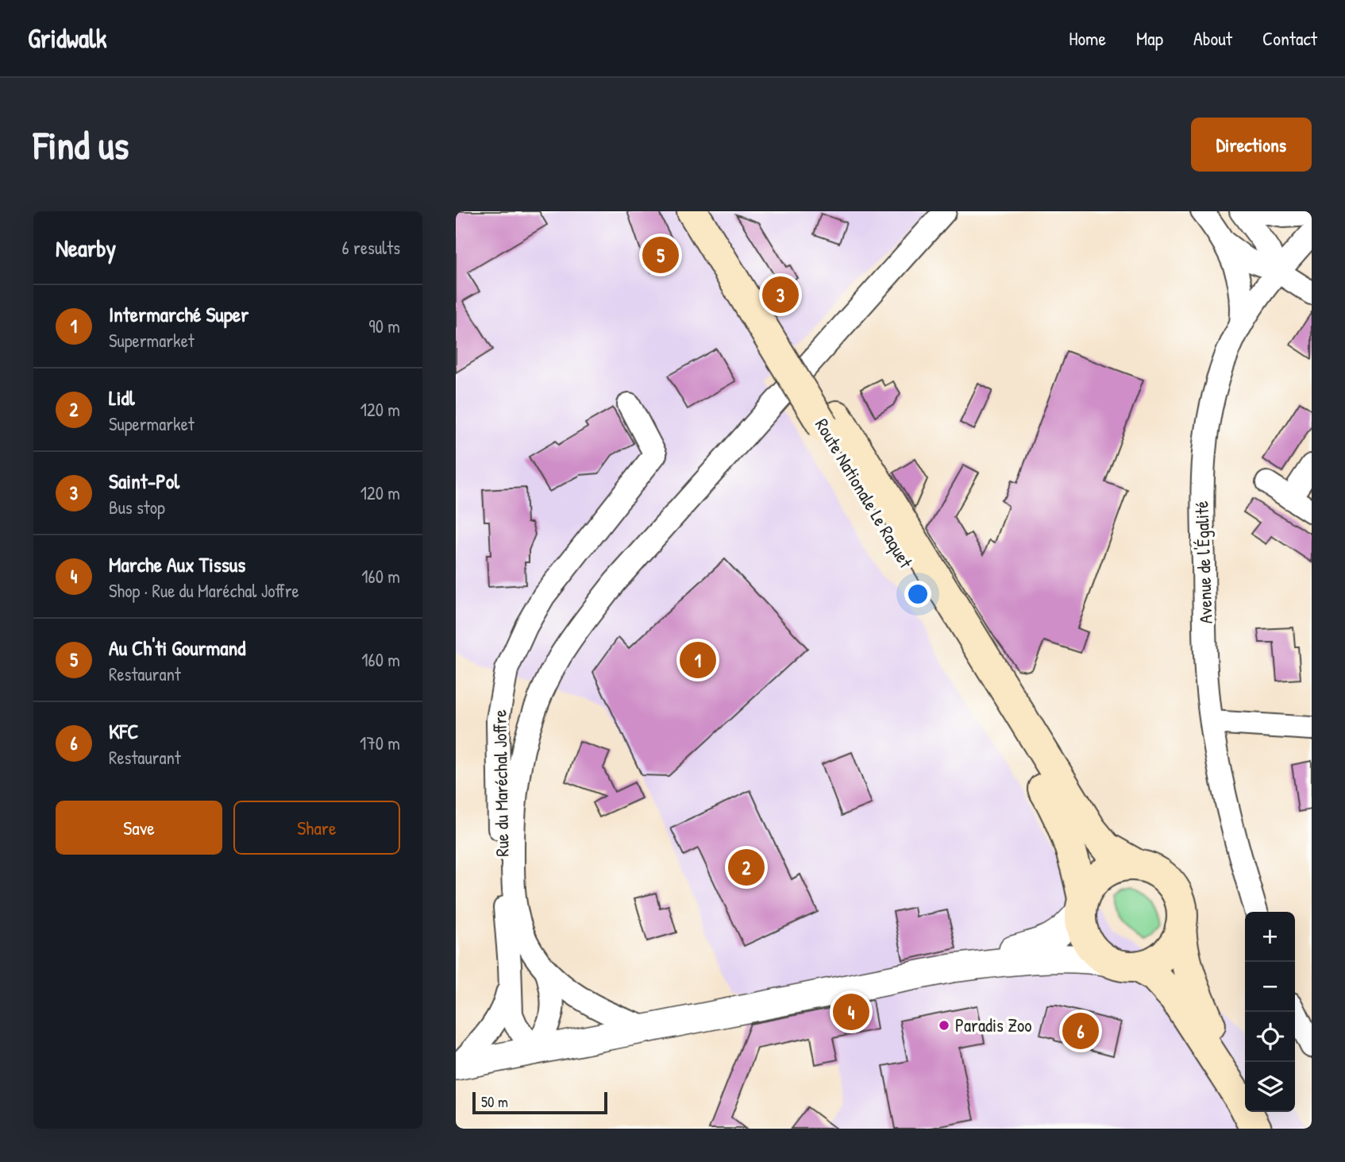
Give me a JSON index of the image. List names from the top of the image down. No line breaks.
{"streets":{"main road":["Route Nationale Le Raquet"],"street":["Avenue de l'Égalité","Rue du Maréchal Joffre"]},"crossings":[["Route Nationale Le Raquet","Rue du Maréchal Joffre"]],"places":["Paradis Zoo"],"scale_bar":"50 m","page":{"header":"Gridwalk","nav":["Home","Map","About","Contact"],"buttons":["Directions",["Save","Share"]],"title":"Find us","heading":["Nearby","6 results"],"pins":["5","3","1","2","4","6"],"list":[{"mark":"1","name":"Intermarché Super","note":"Supermarket","value":"90 m"},{"mark":"2","name":"Lidl","note":"Supermarket","value":"120 m"},{"mark":"3","name":"Saint-Pol","note":"Bus stop","value":"120 m"},{"mark":"4","name":"Marche Aux Tissus","note":"Shop · Rue du Maréchal Joffre","value":"160 m"},{"mark":"5","name":"Au Ch'ti Gourmand","note":"Restaurant","value":"160 m"},{"mark":"6","name":"KFC","note":"Restaurant","value":"170 m"}],"map_buttons":["+","−"],"scale":"50 m"}}
